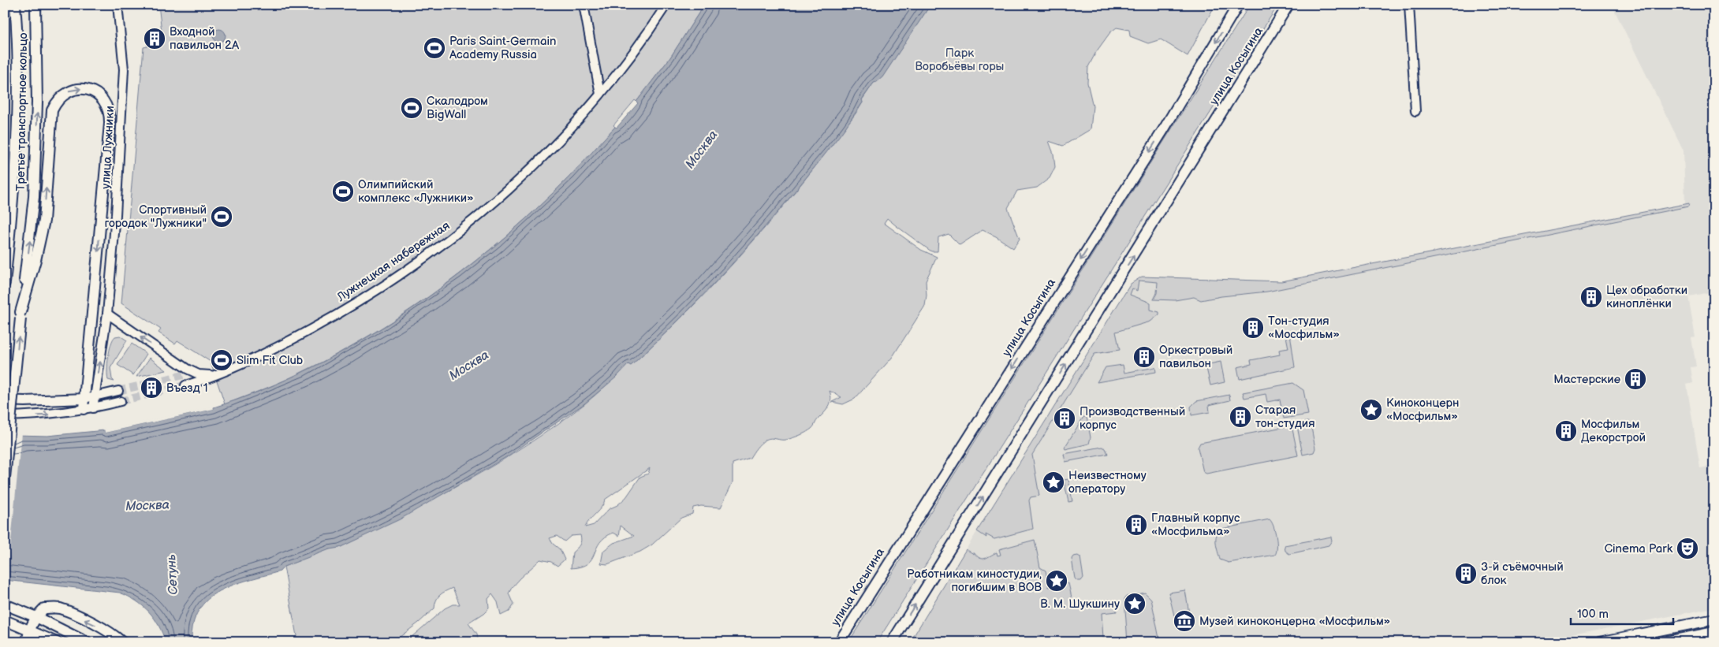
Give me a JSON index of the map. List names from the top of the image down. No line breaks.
{"streets":{"main road":["улица Косыгина","Третье транспортное кольцо"],"street":["улица Лужники","Лужнецкая набережная"]},"water":["Москва","Сетунь"],"parks":["Парк Воробьёвы горы"],"places":{"building":["Входной павильон 2A","Цех обработки киноплёнки","Тон-студия «Мосфильм»","Оркестровый павильон","Мастерские","Въезд 1","Старая тон-студия","Производственный корпус","Мосфильм Декорстрой","Главный корпус «Мосфильма»","3-й съёмочный блок"],"sports":["Paris Saint-Germain Academy Russia","Скалодром BigWall","Олимпийский комплекс «Лужники»","Спортивный городок \"Лужники\"","Slim Fit Club"],"place":["Киноконцерн «Мосфильм»","Неизвестному оператору","Работникам киностудии, погибшим в ВОВ","В. М. Шукшину"],"theatre":["Cinema Park"],"museum":["Музей киноконцерна «Мосфильм»"]},"scale_bar":"100 m"}
